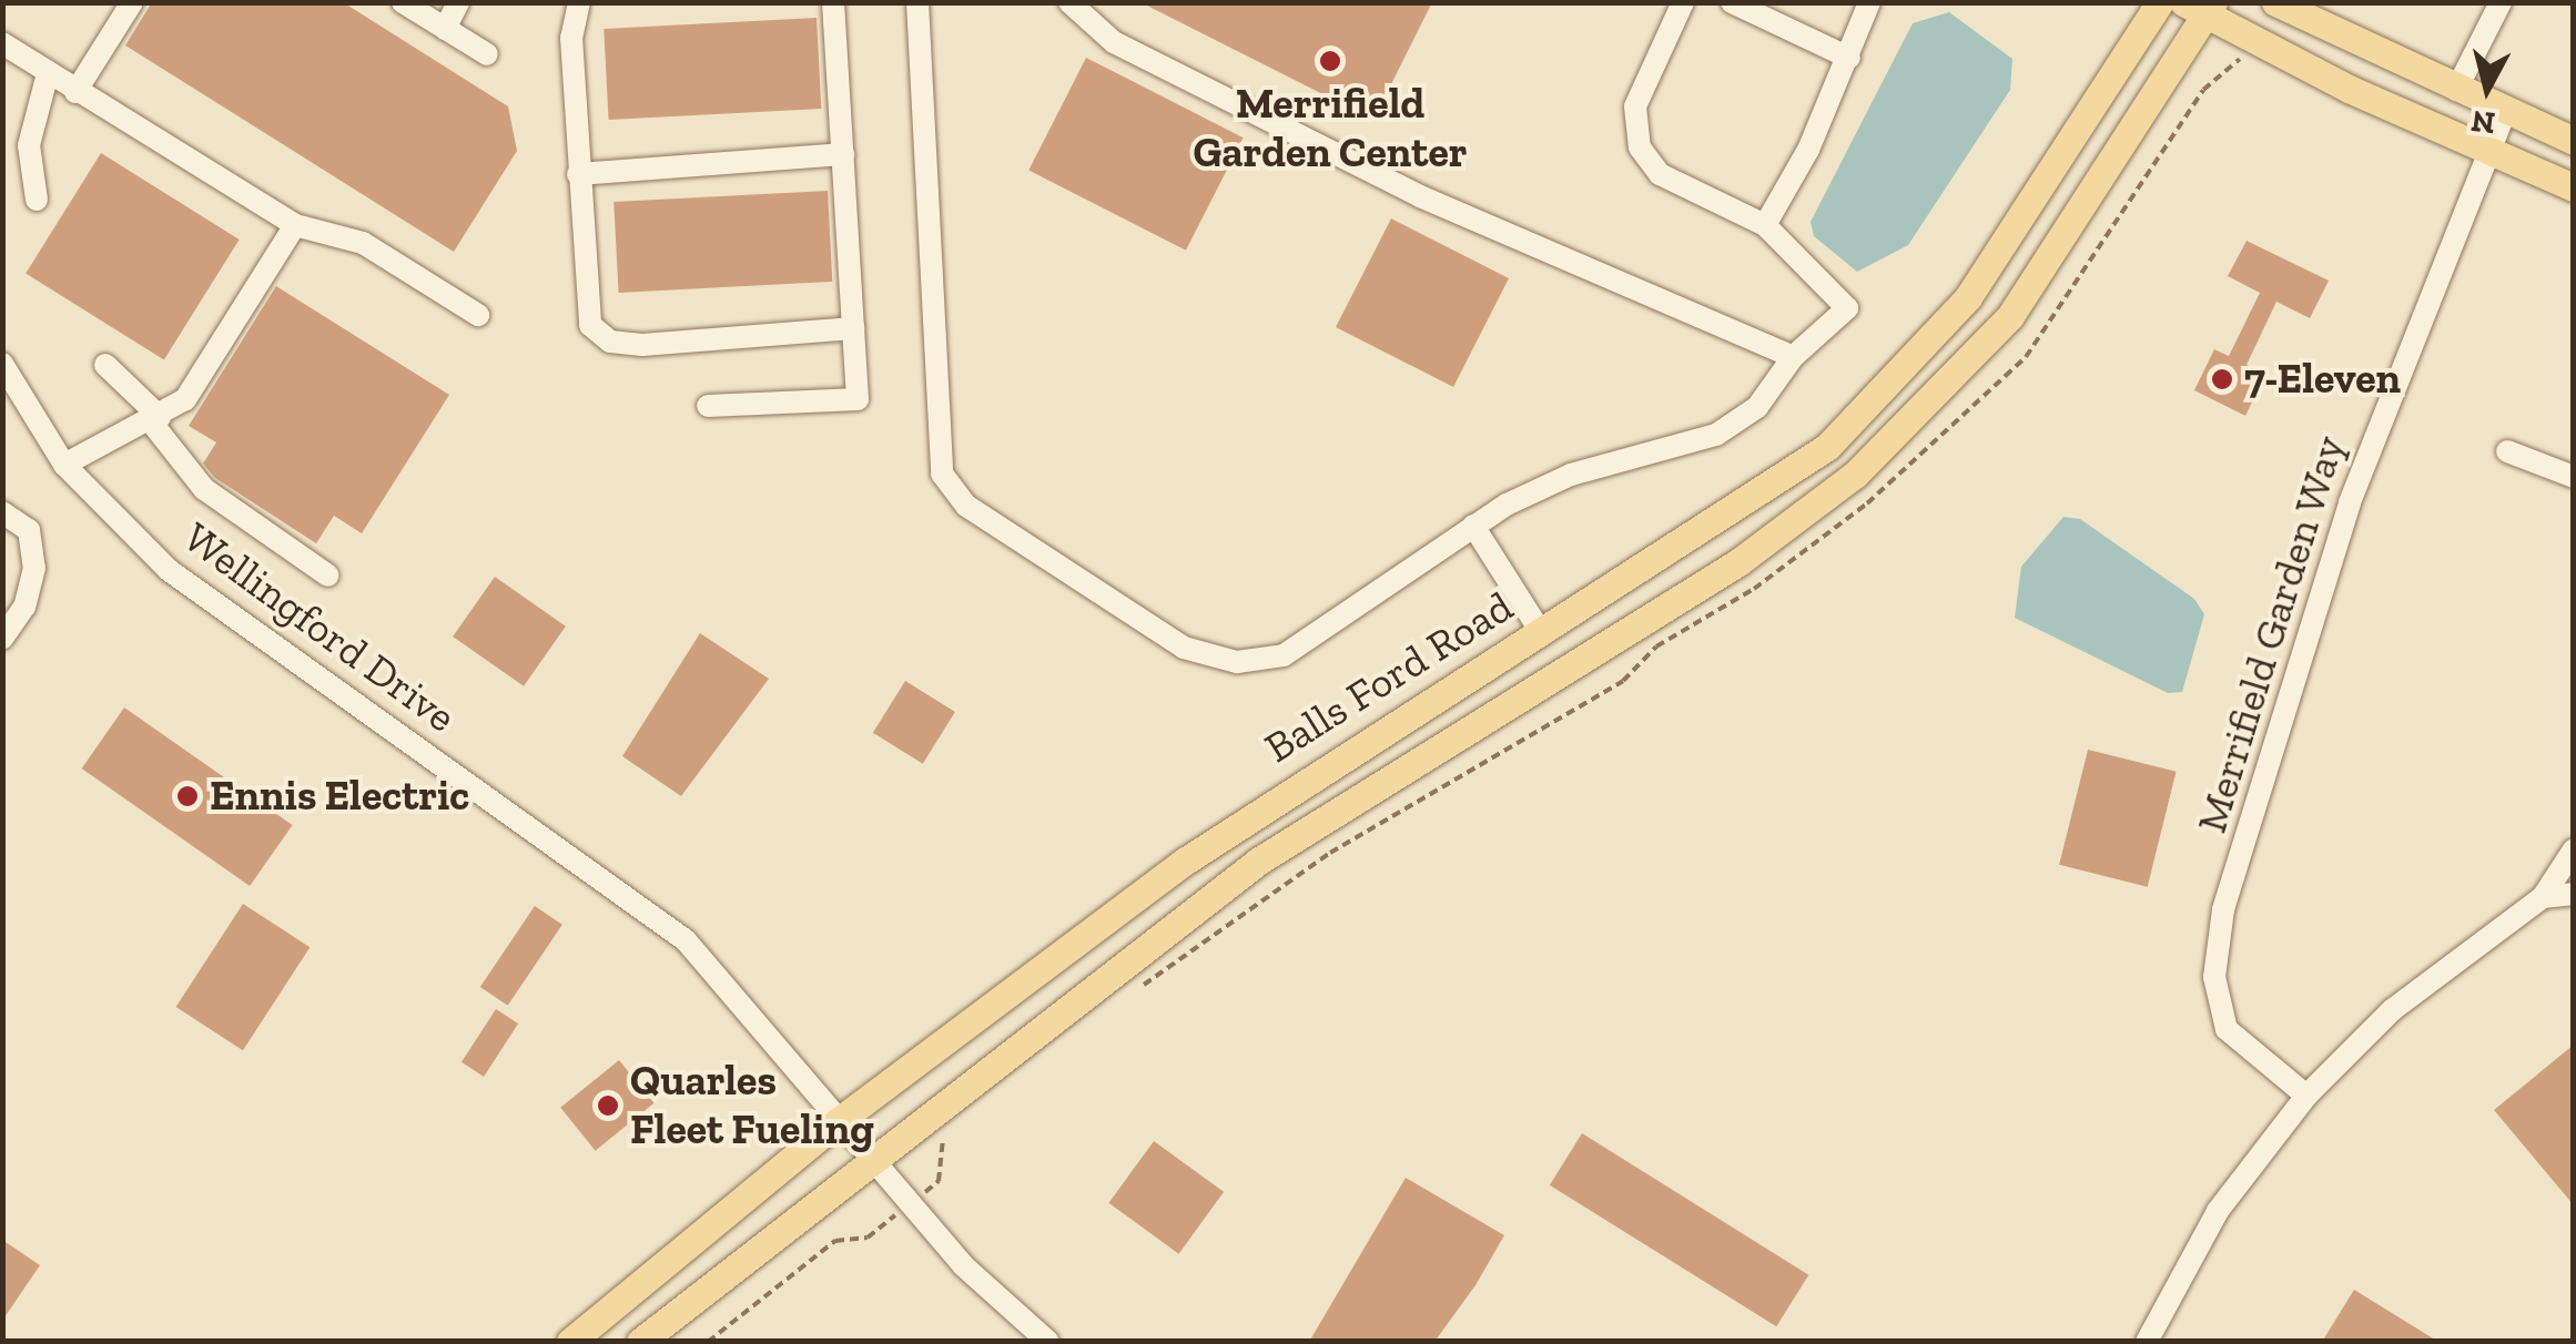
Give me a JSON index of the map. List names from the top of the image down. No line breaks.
{"streets":{"main road":["Balls Ford Road"],"street":["Wellingford Drive","Merrifield Garden Way"]},"crossings":[["Wellingford Drive","Balls Ford Road"]],"places":["Merrifield Garden Center","7-Eleven","Ennis Electric","Quarles Fleet Fueling"],"north":"bottom"}
